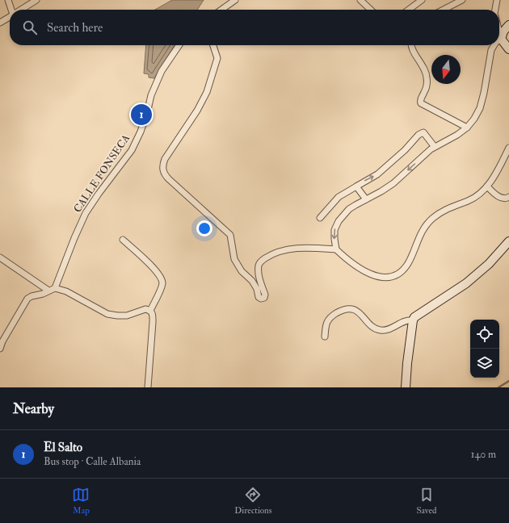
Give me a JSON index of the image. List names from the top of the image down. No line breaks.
{"streets":{"street":["CALLE FONSECA"]},"north":"bottom","page":{"search":"Search here","pins":"1","heading":"Nearby","list":[{"mark":"1","name":"El Salto","note":"Bus stop · Calle Albania","value":"140 m"}],"nav":["Map","Directions","Saved"]}}
